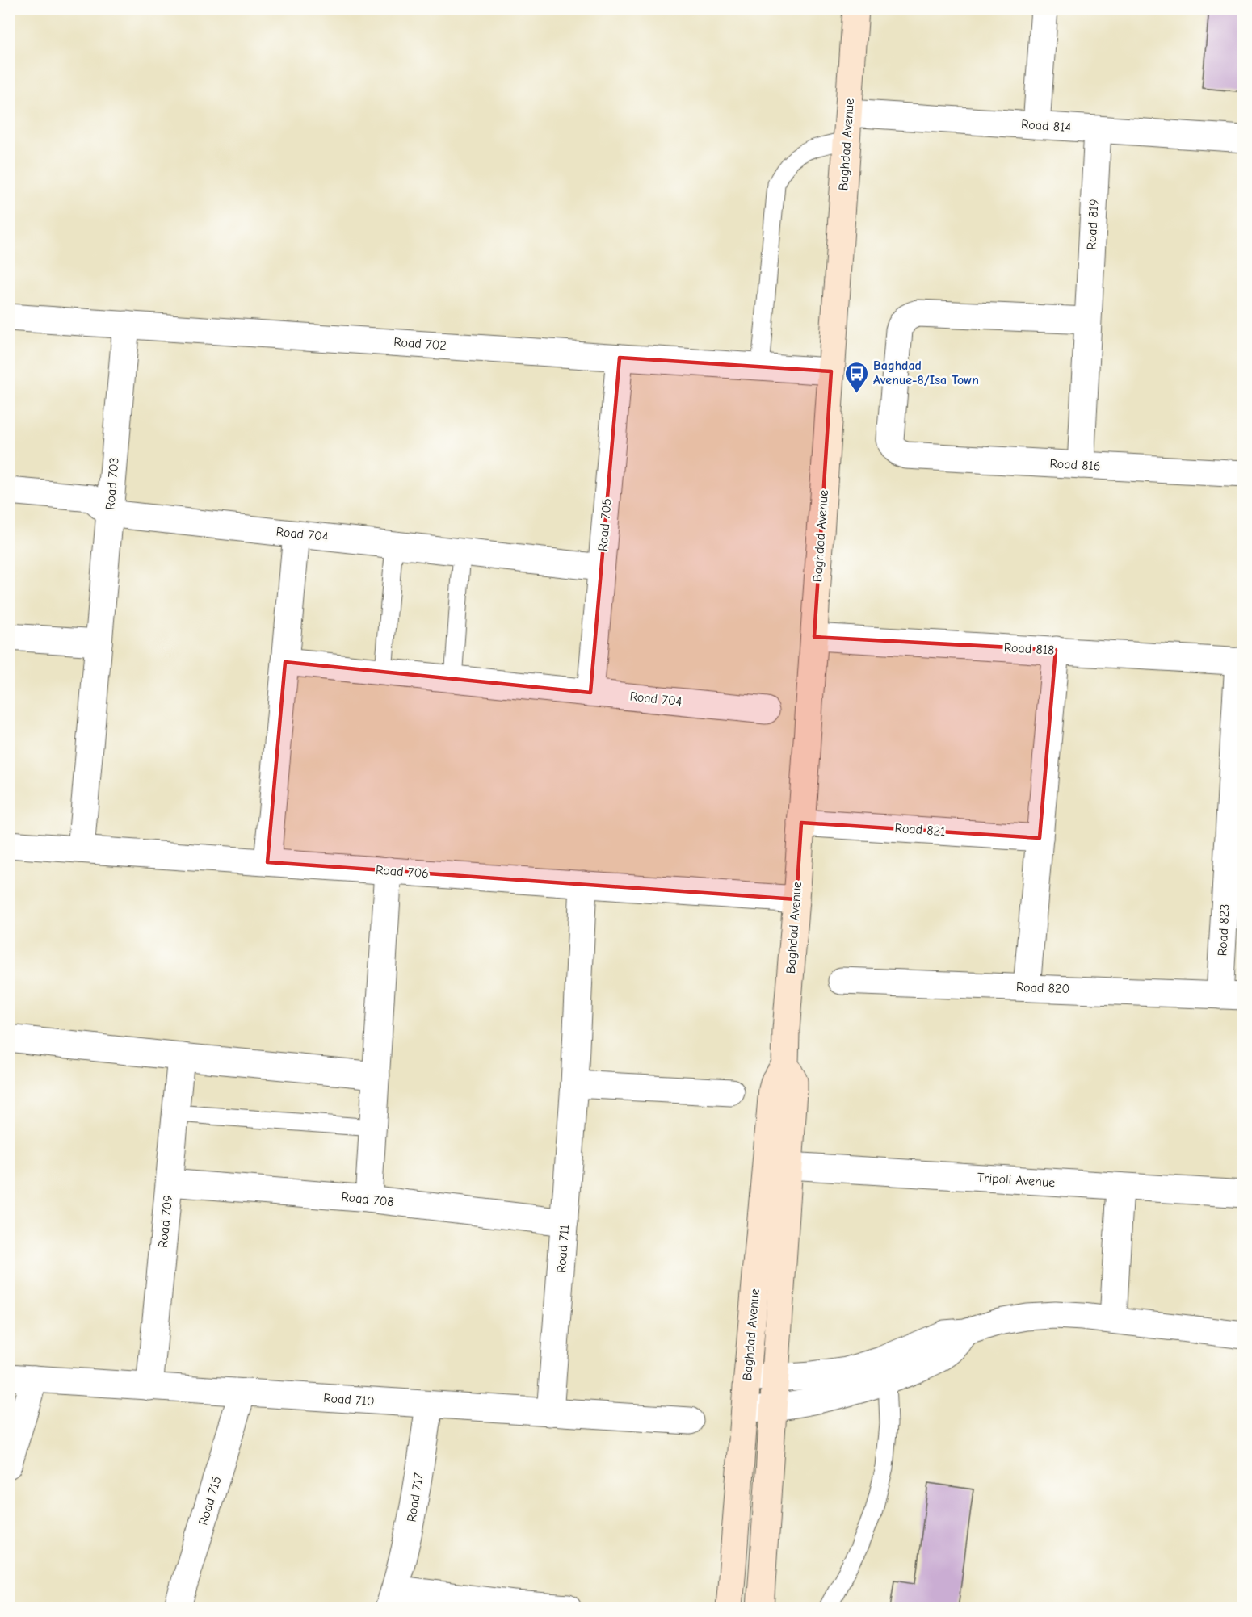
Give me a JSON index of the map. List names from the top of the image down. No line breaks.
{"streets":{"street":["Road 814","Baghdad Avenue","Road 819","Road 702","Road 816","Road 703","Road 705","Road 704","Road 818","Road 821","Road 706","Road 823","Road 820","Tripoli Avenue","Road 708","Road 709","Road 711","Road 710","Road 717","Road 715"]},"crossings":[["Road 814","Baghdad Avenue"],["Road 814","Road 819"],["Baghdad Avenue","Road 702"],["Baghdad Avenue","Road 818"],["Baghdad Avenue","Road 821"],["Baghdad Avenue","Road 706"],["Baghdad Avenue","Tripoli Avenue"],["Road 819","Road 816"],["Road 702","Road 703"],["Road 702","Road 705"],["Road 703","Road 704"],["Road 703","Road 706"],["Road 705","Road 704"],["Road 818","Road 823"],["Road 706","Road 711"],["Road 823","Road 820"],["Road 708","Road 709"],["Road 708","Road 711"],["Road 709","Road 710"],["Road 711","Road 710"],["Road 710","Road 717"],["Road 710","Road 715"]],"places":{"bus stop":["Baghdad Avenue-8/Isa Town"]}}
